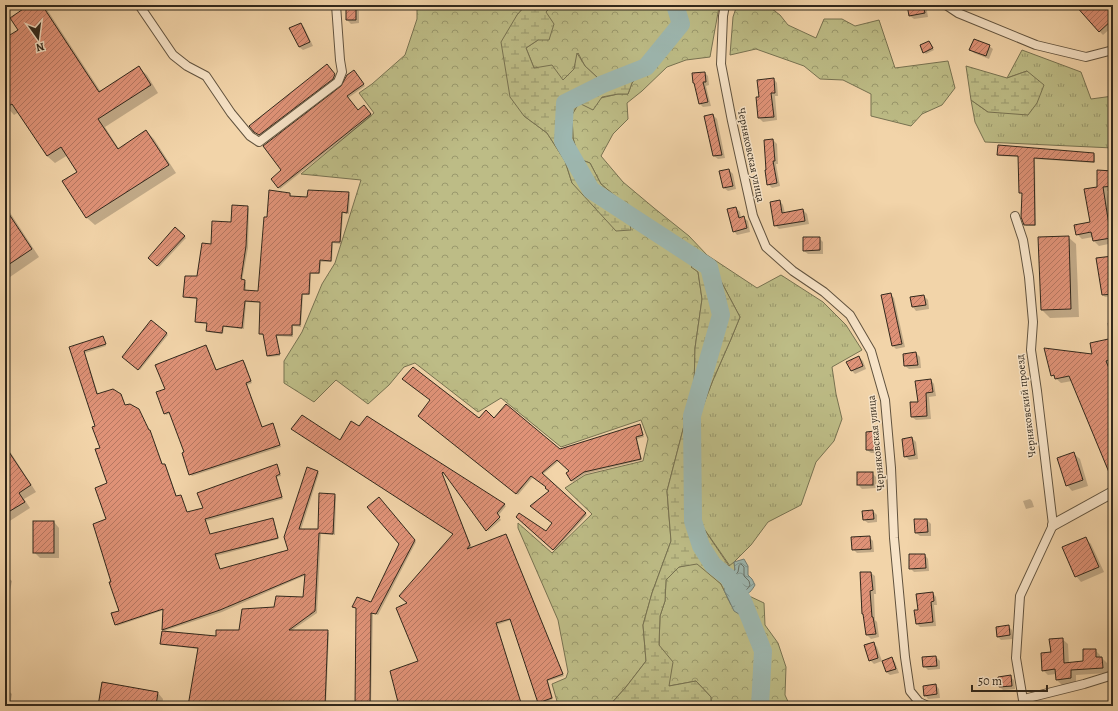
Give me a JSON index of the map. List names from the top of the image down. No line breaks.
{"streets":{"street":["Черняковская улица","Черняковский проезд"]},"scale_bar":"50 m","north":"bottom"}
